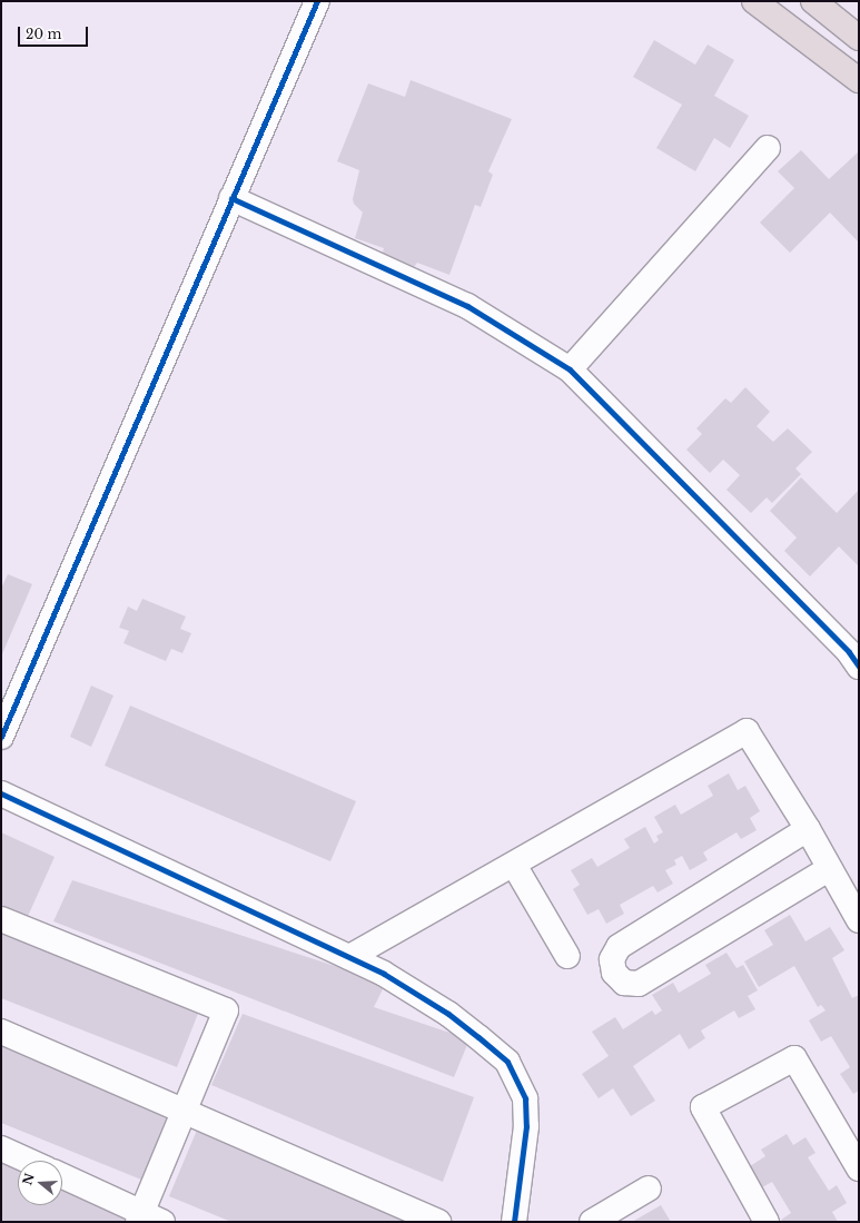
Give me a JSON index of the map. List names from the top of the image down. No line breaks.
{"scale_bar":"20 m","north":"left"}
